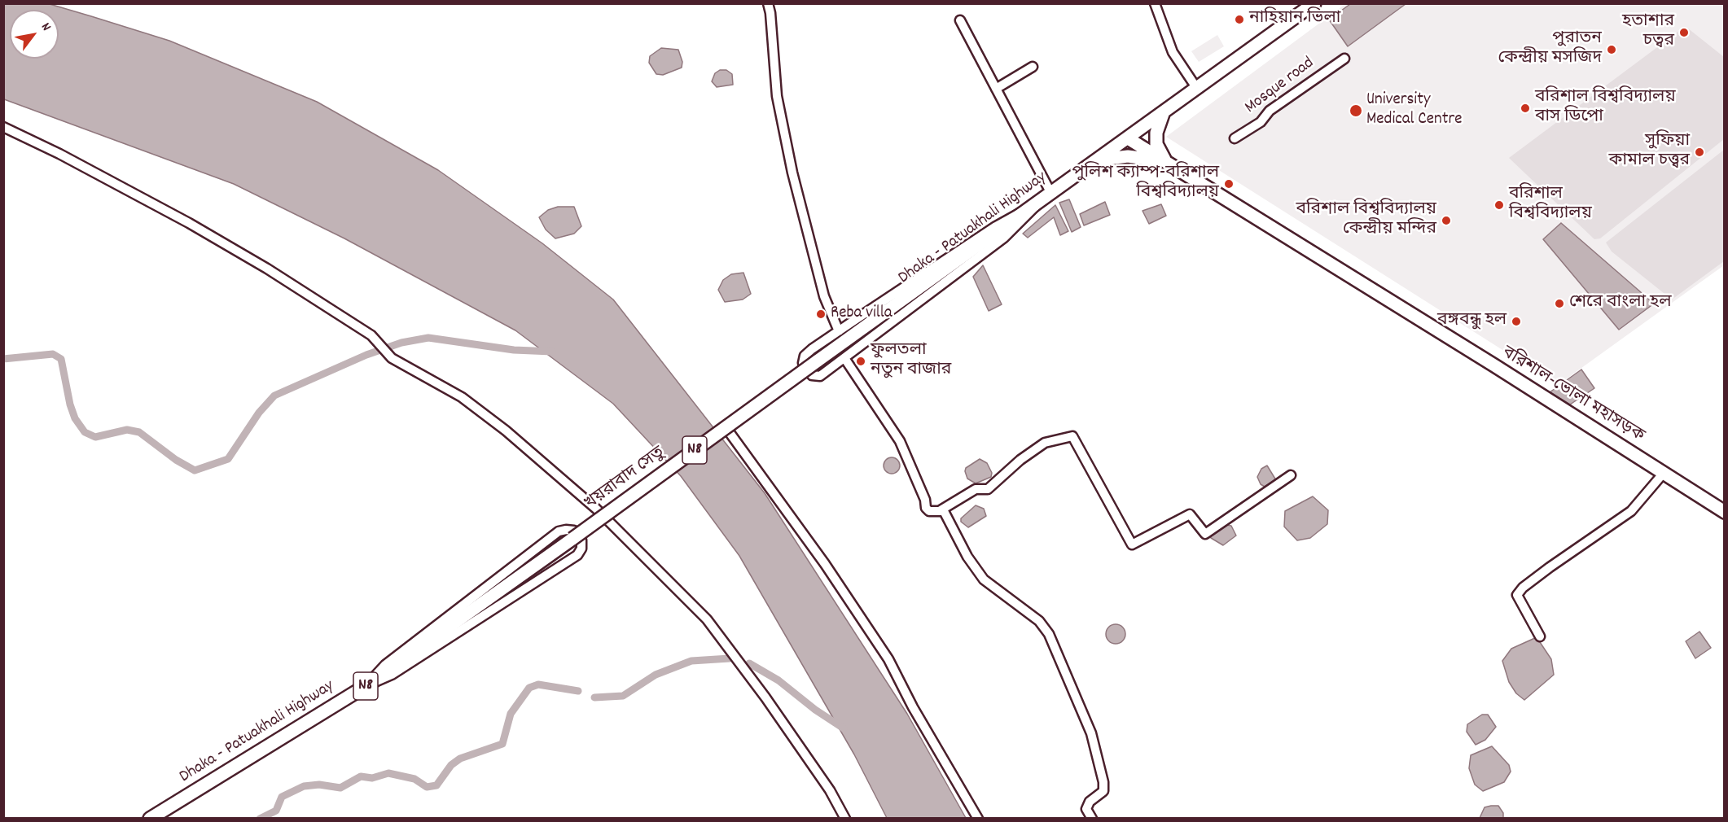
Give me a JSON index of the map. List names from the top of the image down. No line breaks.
{"streets":{"highway":["Dhaka - Patuakhali Highway","বরিশাল-ভোলা মহাসড়ক","N8","খয়রাবাদ সেতু"],"street":["Mosque road"]},"crossings":[["Dhaka - Patuakhali Highway","বরিশাল-ভোলা মহাসড়ক"],["Dhaka - Patuakhali Highway","খয়রাবাদ সেতু"]],"places":["নাহিয়ান ভিলা","হতাশার চত্বর","পুরাতন কেন্দ্রীয় মসজিদ","বরিশাল বিশ্ববিদ্যালয় বাস ডিপো","University Medical Centre","সুফিয়া কামাল চত্ত্বর","পুলিশ ক্যাম্প-বরিশাল বিশ্ববিদ্যালয়","বরিশাল বিশ্ববিদ্যালয়","বরিশাল বিশ্ববিদ্যালয় কেন্দ্রীয় মন্দির","শেরে বাংলা হল","Reba villa","বঙ্গবন্ধু হল","ফুলতলা নতুন বাজার"],"north":"top right"}
